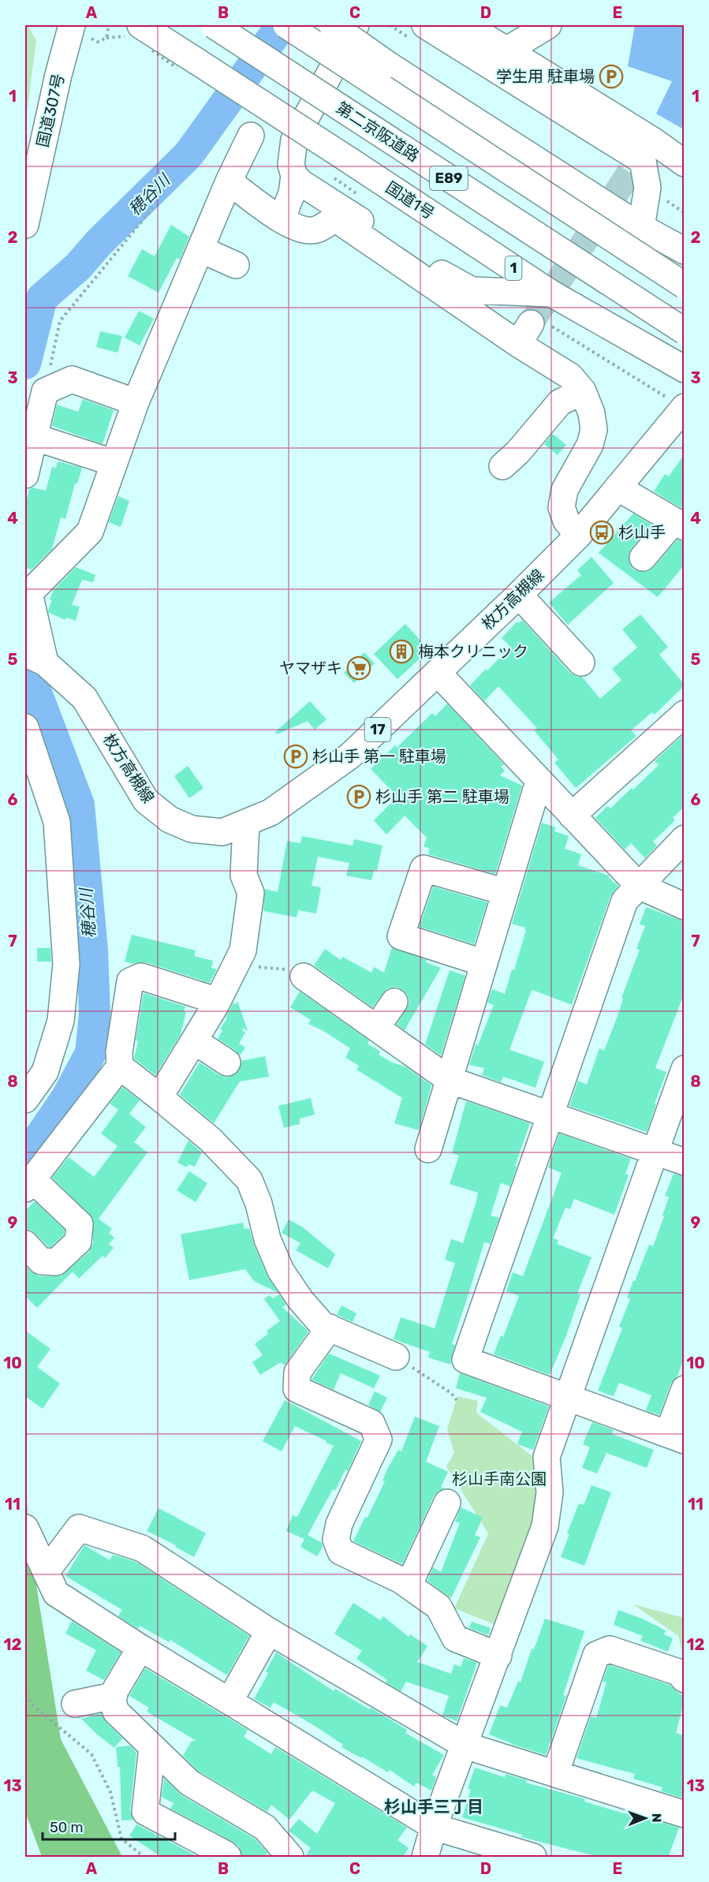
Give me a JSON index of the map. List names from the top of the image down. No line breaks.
{"streets":{"main road":["国道307号","第二京阪道路","E89","国道1号","1","枚方高槻線","17"]},"districts":["杉山手三丁目"],"water":["穂谷川"],"parks":["杉山手南公園"],"places":{"parking":["学生用 駐車場","杉山手 第一 駐車場","杉山手 第二 駐車場"],"bus stop":["杉山手"],"building":["梅本クリニック"],"supermarket":["ヤマザキ"]},"scale_bar":"50 m","north":"right","grid":{"columns":["A","B","C","D","E"],"rows":["1","2","3","4","5","6","7","8","9","10","11","12","13"]}}
